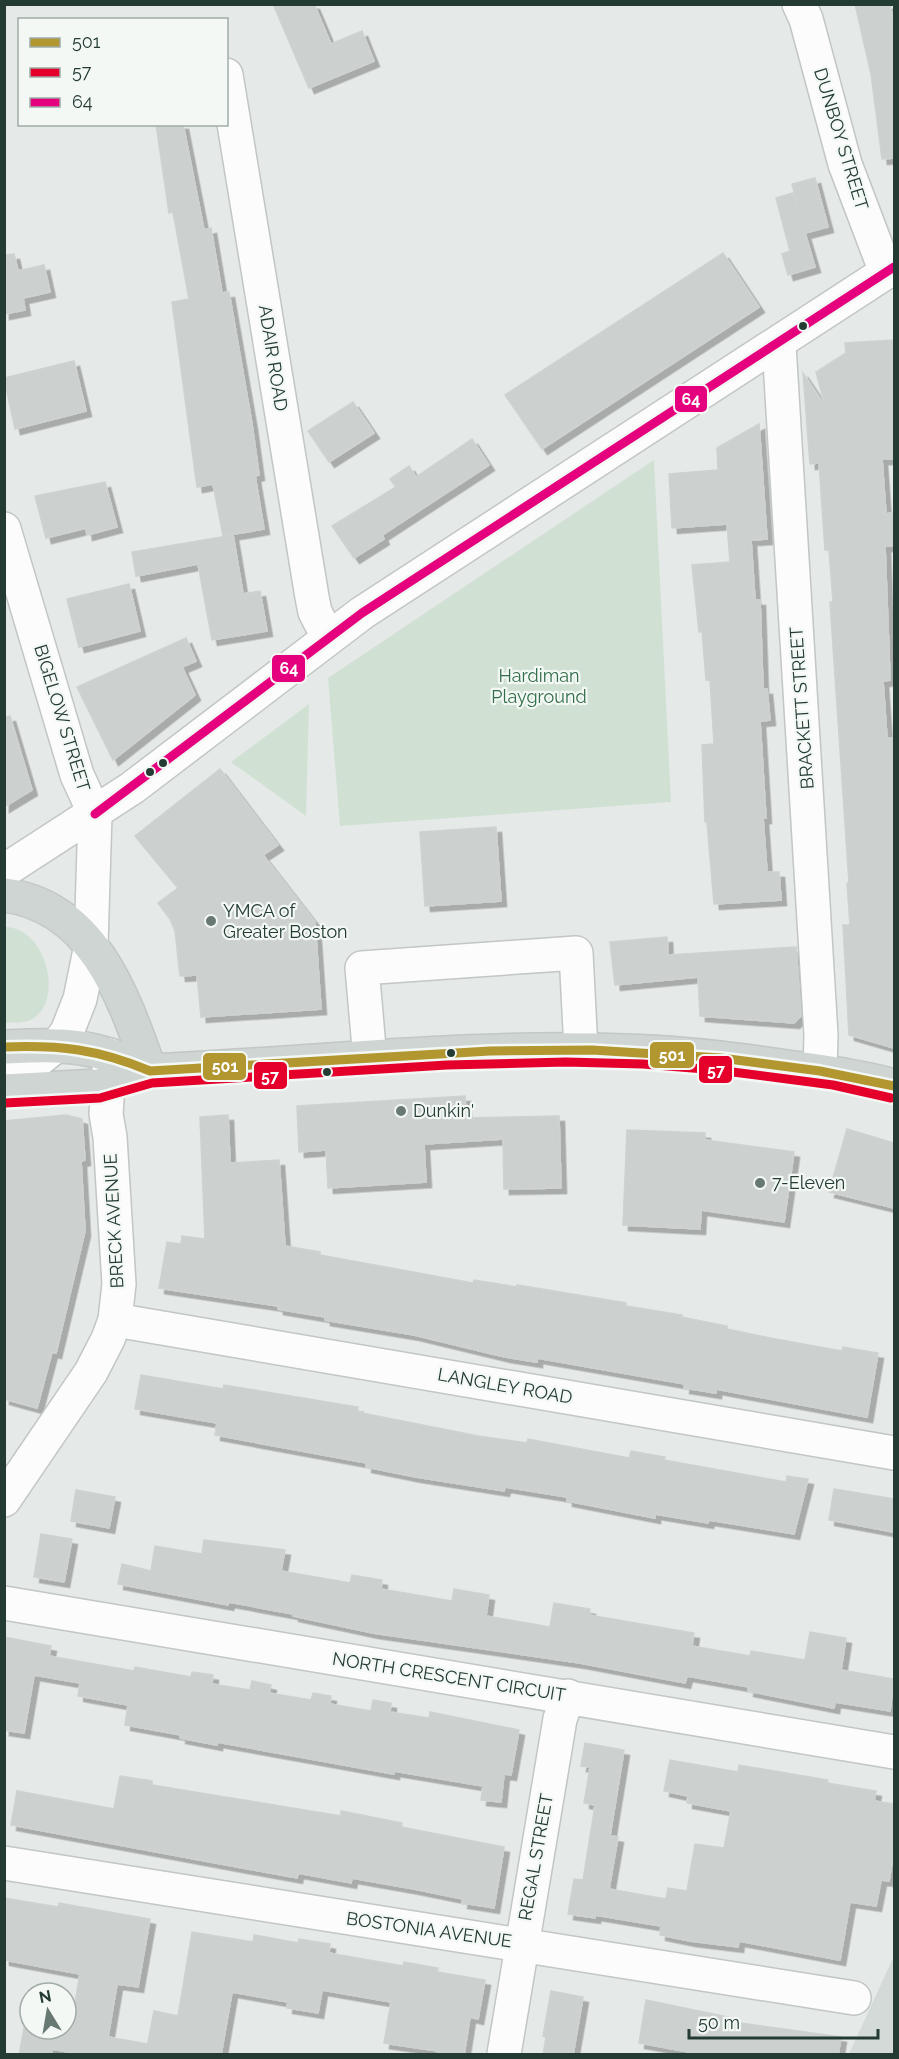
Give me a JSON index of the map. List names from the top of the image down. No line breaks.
{"streets":{"street":["DUNBOY STREET","ADAIR ROAD","BRACKETT STREET","BIGELOW STREET","BRECK AVENUE","LANGLEY ROAD","NORTH CRESCENT CIRCUIT","REGAL STREET","BOSTONIA AVENUE"]},"crossings":[["BRECK AVENUE","LANGLEY ROAD"],["NORTH CRESCENT CIRCUIT","REGAL STREET"],["REGAL STREET","BOSTONIA AVENUE"]],"parks":["Hardiman Playground"],"places":["YMCA of Greater Boston","Dunkin'","7-Eleven"],"lines":["transit line 64","transit line 501","transit line 57"],"legend":["501","57","64"],"scale_bar":"50 m","north":"top"}
